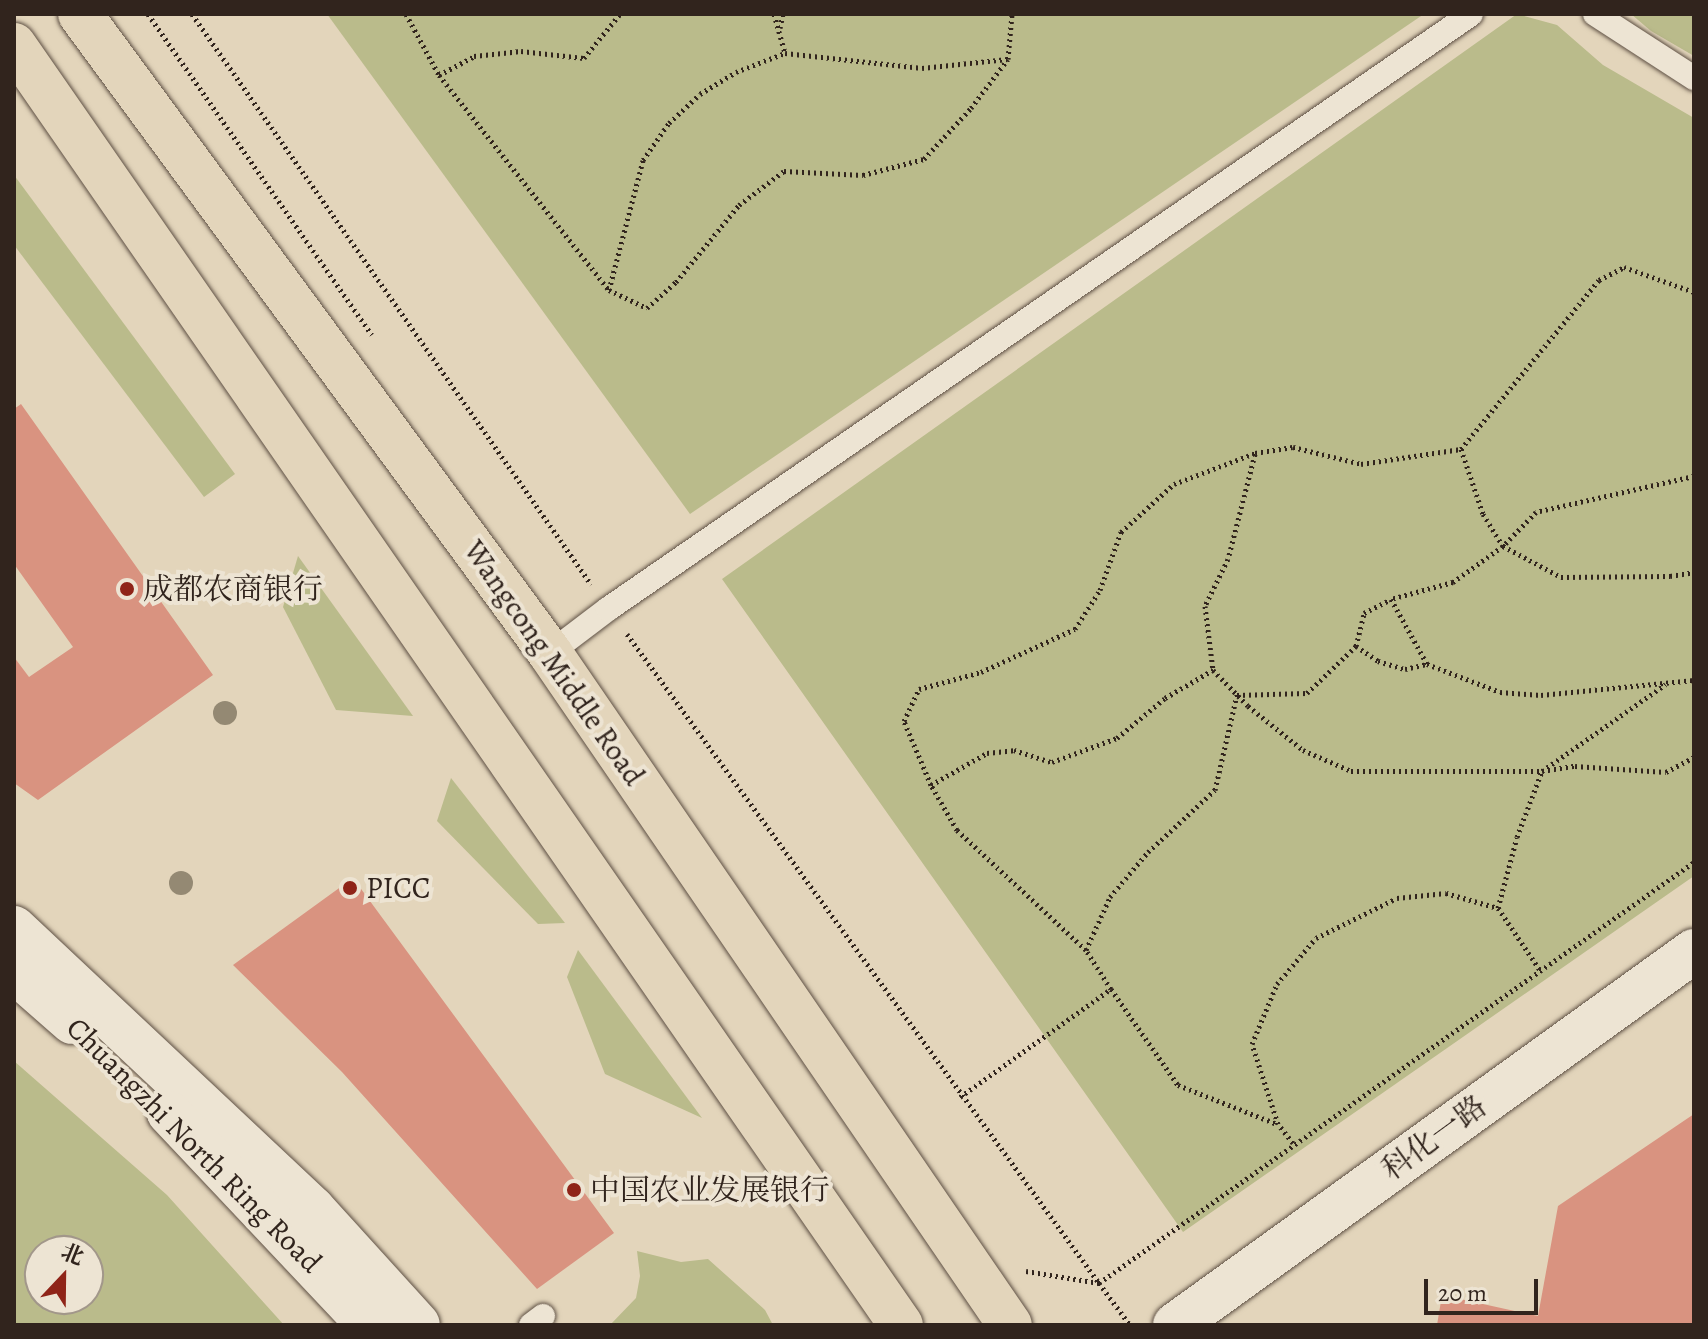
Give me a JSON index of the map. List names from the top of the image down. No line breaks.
{"streets":{"main road":["Wangcong Middle Road","科化一路","Chuangzhi North Ring Road"]},"places":["成都农商银行","PICC","中国农业发展银行"],"scale_bar":"20 m","north":"top"}
